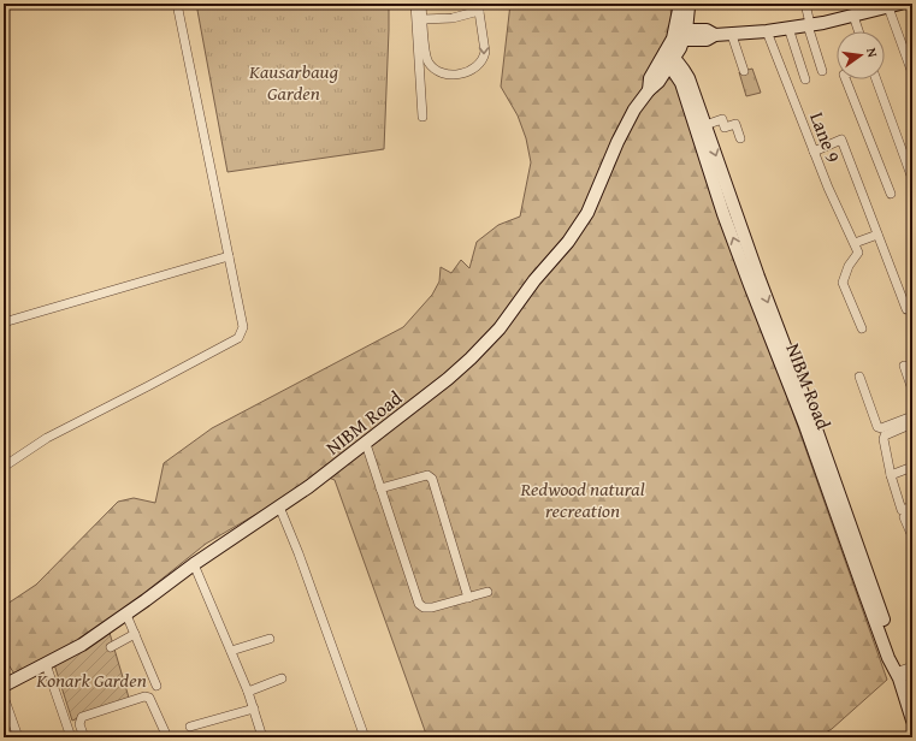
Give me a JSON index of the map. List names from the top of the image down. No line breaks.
{"streets":{"street":["Lane 9","NIBM Road"]},"parks":["Kausarbaug Garden","Redwood natural recreation","Konark Garden"],"north":"right"}
